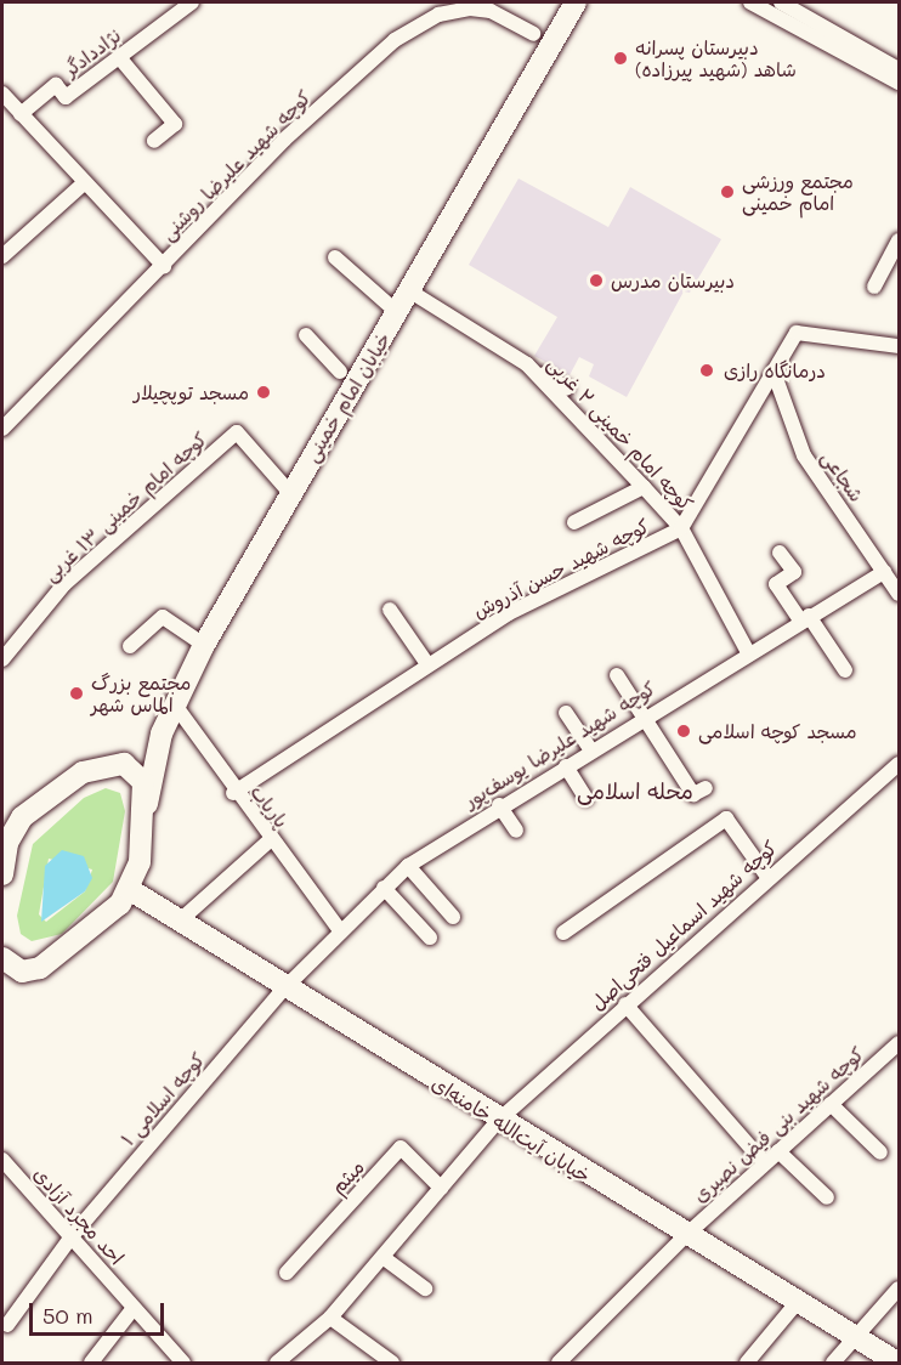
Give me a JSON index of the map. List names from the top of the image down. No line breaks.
{"streets":{"main road":["خیابان امام خمینی","خیابان آیت‌الله خامنه‌ای"],"street":["نژاددادگر","کوچه شهید علیرضا روشنی","کوچه امام خمینی ۲ غربی","شجاعی","کوچه امام خمینی ۱۳ غربی","کوچه شهید حسن آذروش","کوچه شهید علیرضا یوسف‌پور","پاریاب","کوچه شهید اسماعیل فتحی‌اصل","کوچه اسلامی ۱","کوچه شهید بنی فیض نصیری","میثم","احد مجرد آزادی"]},"crossings":[["کوچه شهید علیرضا روشنی","خیابان امام خمینی"],["خیابان امام خمینی","کوچه امام خمینی ۲ غربی"],["خیابان امام خمینی","کوچه امام خمینی ۱۳ غربی"],["خیابان امام خمینی","پاریاب"],["خیابان امام خمینی","خیابان آیت‌الله خامنه‌ای"],["کوچه امام خمینی ۲ غربی","کوچه شهید حسن آذروش"],["کوچه امام خمینی ۲ غربی","کوچه شهید علیرضا یوسف‌پور"],["شجاعی","کوچه شهید حسن آذروش"],["شجاعی","کوچه شهید علیرضا یوسف‌پور"],["کوچه شهید حسن آذروش","پاریاب"],["کوچه شهید علیرضا یوسف‌پور","پاریاب"],["کوچه شهید علیرضا یوسف‌پور","کوچه اسلامی ۱"],["کوچه شهید علیرضا یوسف‌پور","خیابان آیت‌الله خامنه‌ای"],["کوچه شهید اسماعیل فتحی‌اصل","خیابان آیت‌الله خامنه‌ای"],["کوچه شهید اسماعیل فتحی‌اصل","میثم"],["کوچه اسلامی ۱","خیابان آیت‌الله خامنه‌ای"],["کوچه اسلامی ۱","احد مجرد آزادی"],["کوچه شهید بنی فیض نصیری","خیابان آیت‌الله خامنه‌ای"]],"districts":["محله اسلامی"],"places":["دبیرستان پسرانه شاهد (شهید پیرزاده)","مجتمع ورزشی امام خمینی","دبیرستان مدرس","درمانگاه رازی","مسجد توپچیلار","مجتمع بزرگ الماس شهر","مسجد کوچه اسلامی"],"scale_bar":"50 m"}
